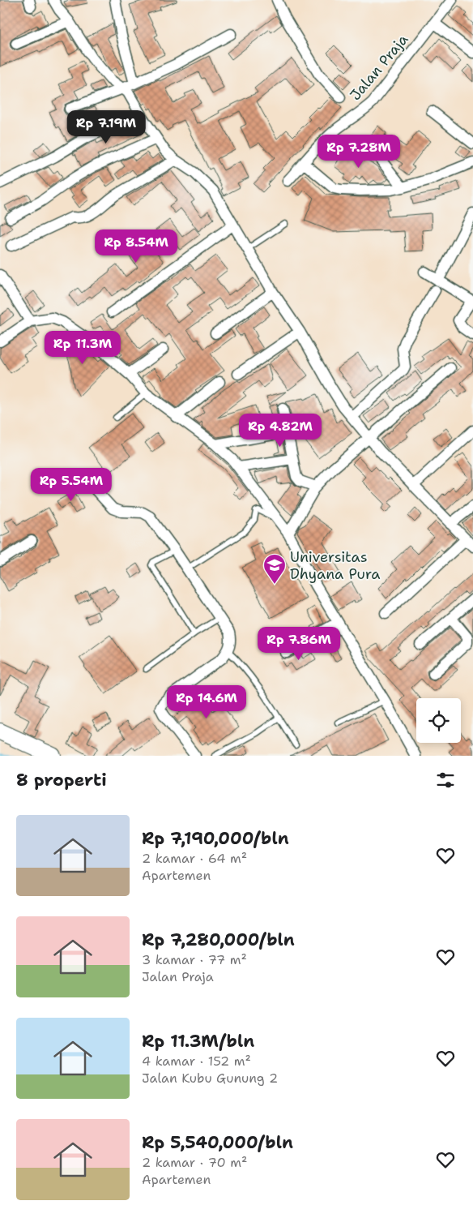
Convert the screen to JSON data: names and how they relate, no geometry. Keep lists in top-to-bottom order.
{
  "streets": {
    "street": ["Jalan Praja"]
  },
  "places": {
    "school or university": ["Universitas Dhyana Pura"]
  },
  "page": {
    "price": [
      "Rp 7.19M",
      "Rp 7.28M",
      "Rp 8.54M",
      "Rp 11.3M",
      "Rp 4.82M",
      "Rp 5.54M",
      "Rp 7.86M",
      "Rp 14.6M"
    ],
    "heading": "8 properti",
    "list": [
      {
        "name": "Rp 7,190,000/bln",
        "note": "2 kamar · 64 m² · Apartemen"
      },
      {
        "name": "Rp 7,280,000/bln",
        "note": "3 kamar · 77 m² · Jalan Praja"
      },
      {
        "name": "Rp 11.3M/bln",
        "note": "4 kamar · 152 m² · Jalan Kubu Gunung 2"
      },
      {
        "name": "Rp 5,540,000/bln",
        "note": "2 kamar · 70 m² · Apartemen"
      }
    ]
  }
}
